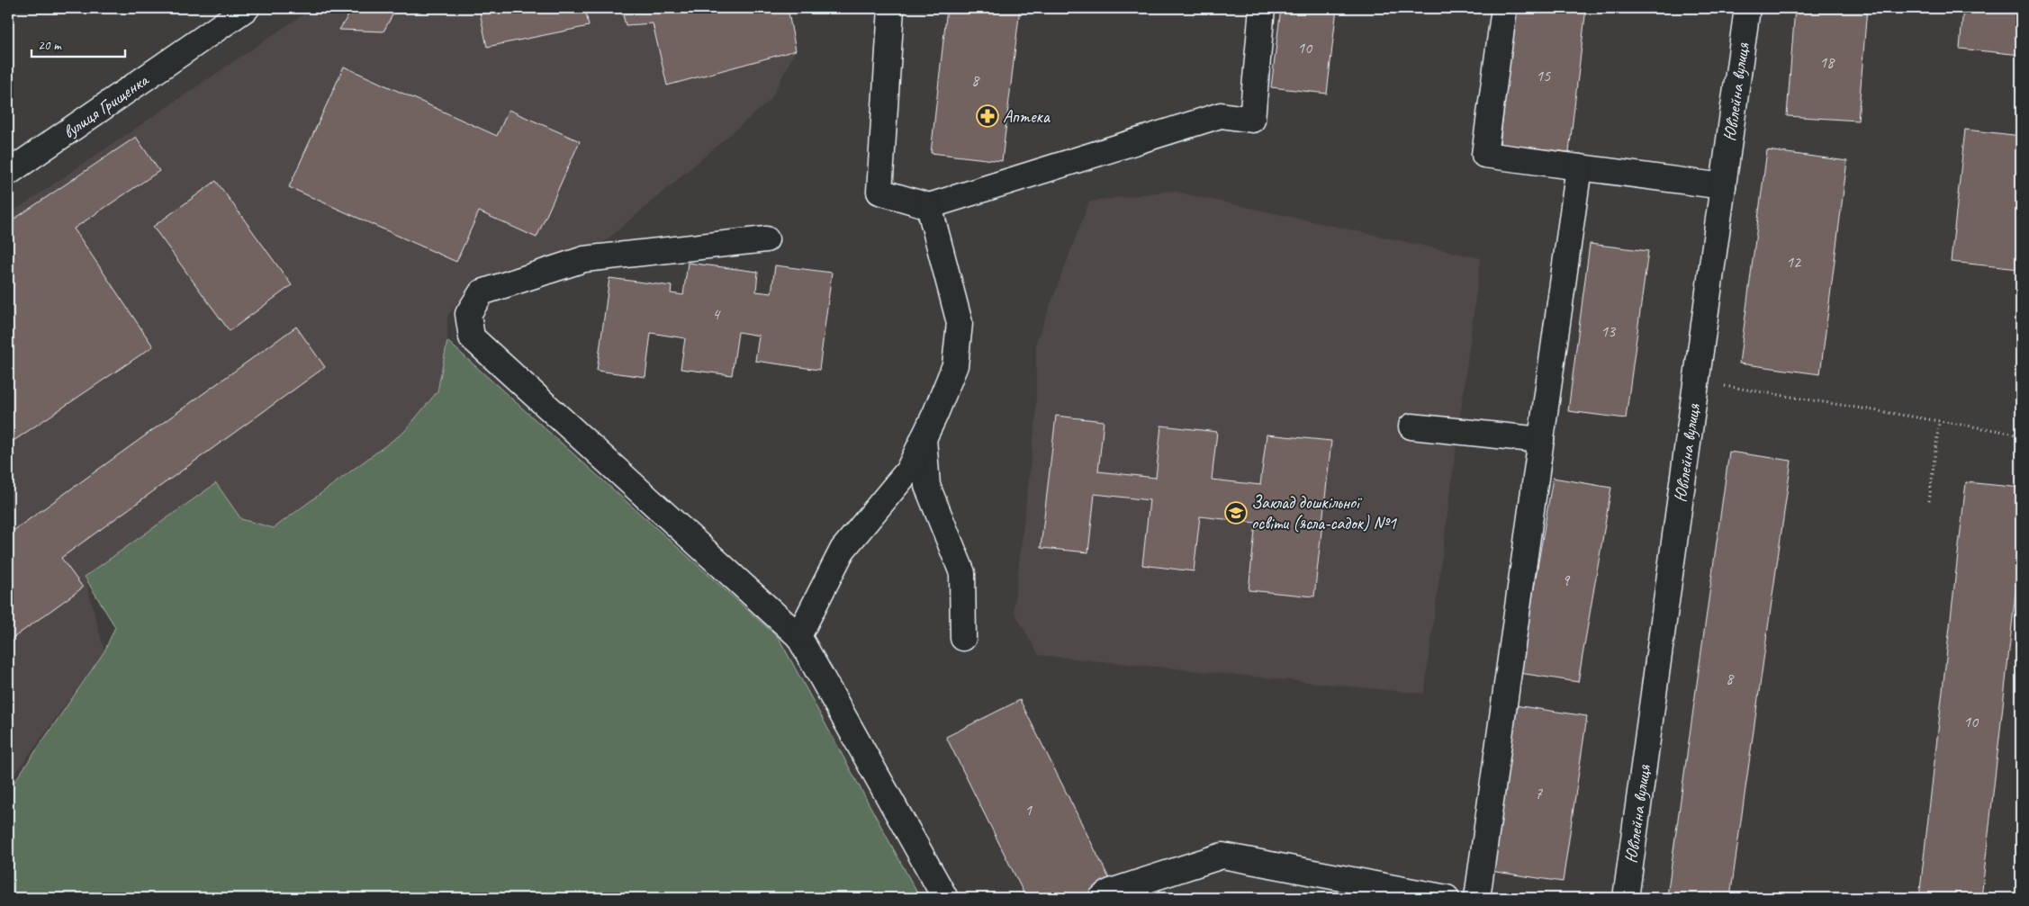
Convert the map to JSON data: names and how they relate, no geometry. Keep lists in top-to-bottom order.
{
  "streets": {
    "street": ["Ювілейна вулиця", "вулиця Грищенка"]
  },
  "places": {
    "pharmacy": ["Аптека"],
    "school or university": ["Заклад дошкільної освіти (ясла-садок) №1"]
  },
  "house_numbers": [
    "10",
    "18",
    "15",
    "8",
    "12",
    "4",
    "13",
    "9",
    "8",
    "10",
    "7",
    "1"
  ],
  "scale_bar": "20 m"
}
